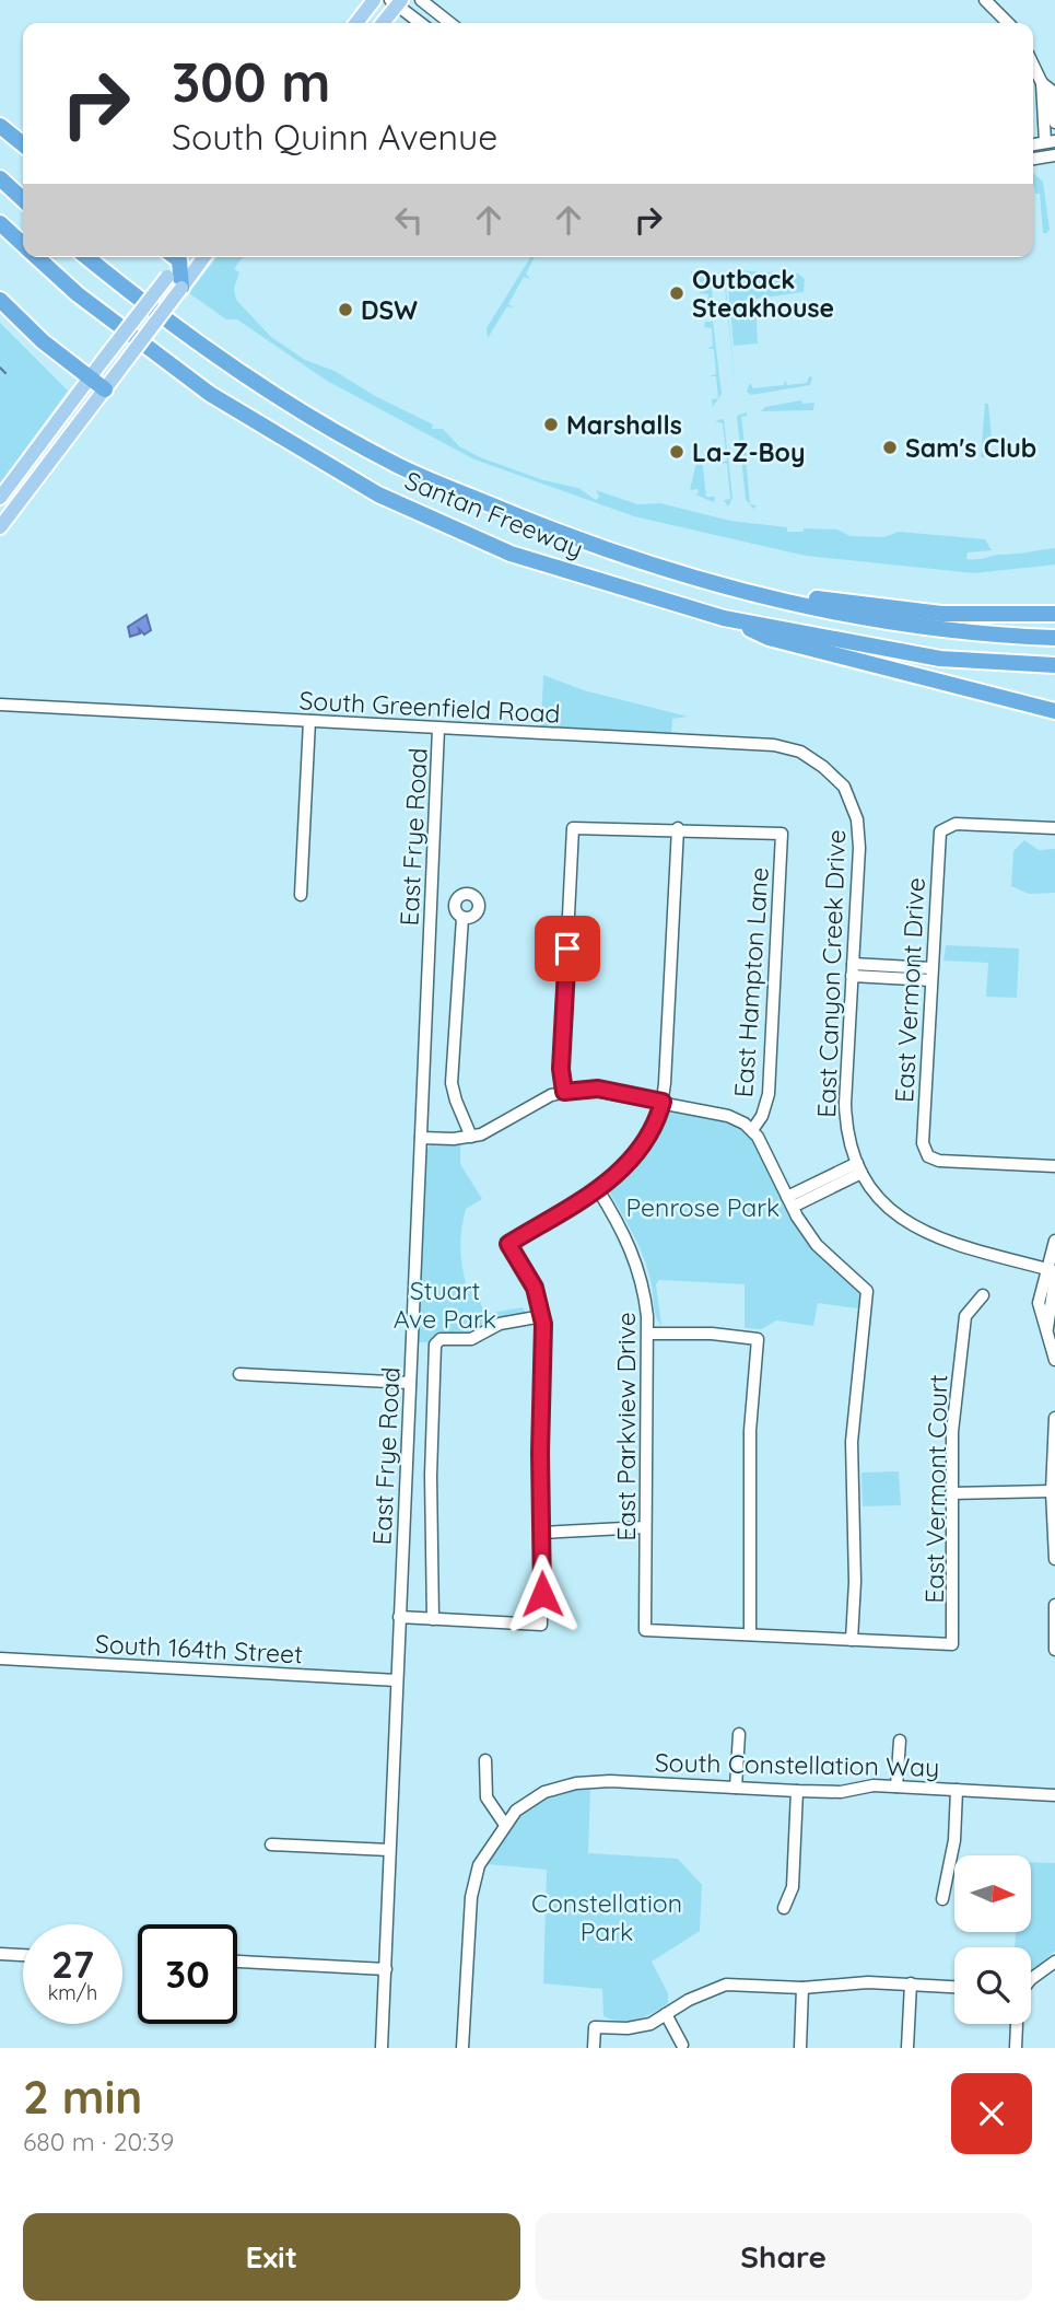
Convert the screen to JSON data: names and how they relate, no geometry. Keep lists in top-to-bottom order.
{
  "streets": {
    "highway": ["Santan Freeway"],
    "street": [
      "South Greenfield Road",
      "East Frye Road",
      "East Canyon Creek Drive",
      "East Hampton Lane",
      "East Vermont Drive",
      "East Parkview Drive",
      "East Vermont Court",
      "South 164th Street",
      "South Constellation Way"
    ]
  },
  "crossings": [
    ["South Greenfield Road", "East Frye Road"],
    ["South Greenfield Road", "East Canyon Creek Drive"],
    ["East Frye Road", "South 164th Street"]
  ],
  "parks": ["Penrose Park", "Stuart Ave Park", "Constellation Park"],
  "places": [
    "Outback Steakhouse",
    "DSW",
    "Marshalls",
    "Sam's Club",
    "La-Z-Boy"
  ],
  "north": "right",
  "page": {
    "turn": ["300 m", "South Quinn Avenue"],
    "speed": "27 km/h",
    "limit": "30",
    "heading": ["2 min", "680 m · 20:39"],
    "buttons": ["Exit", "Share"]
  }
}
